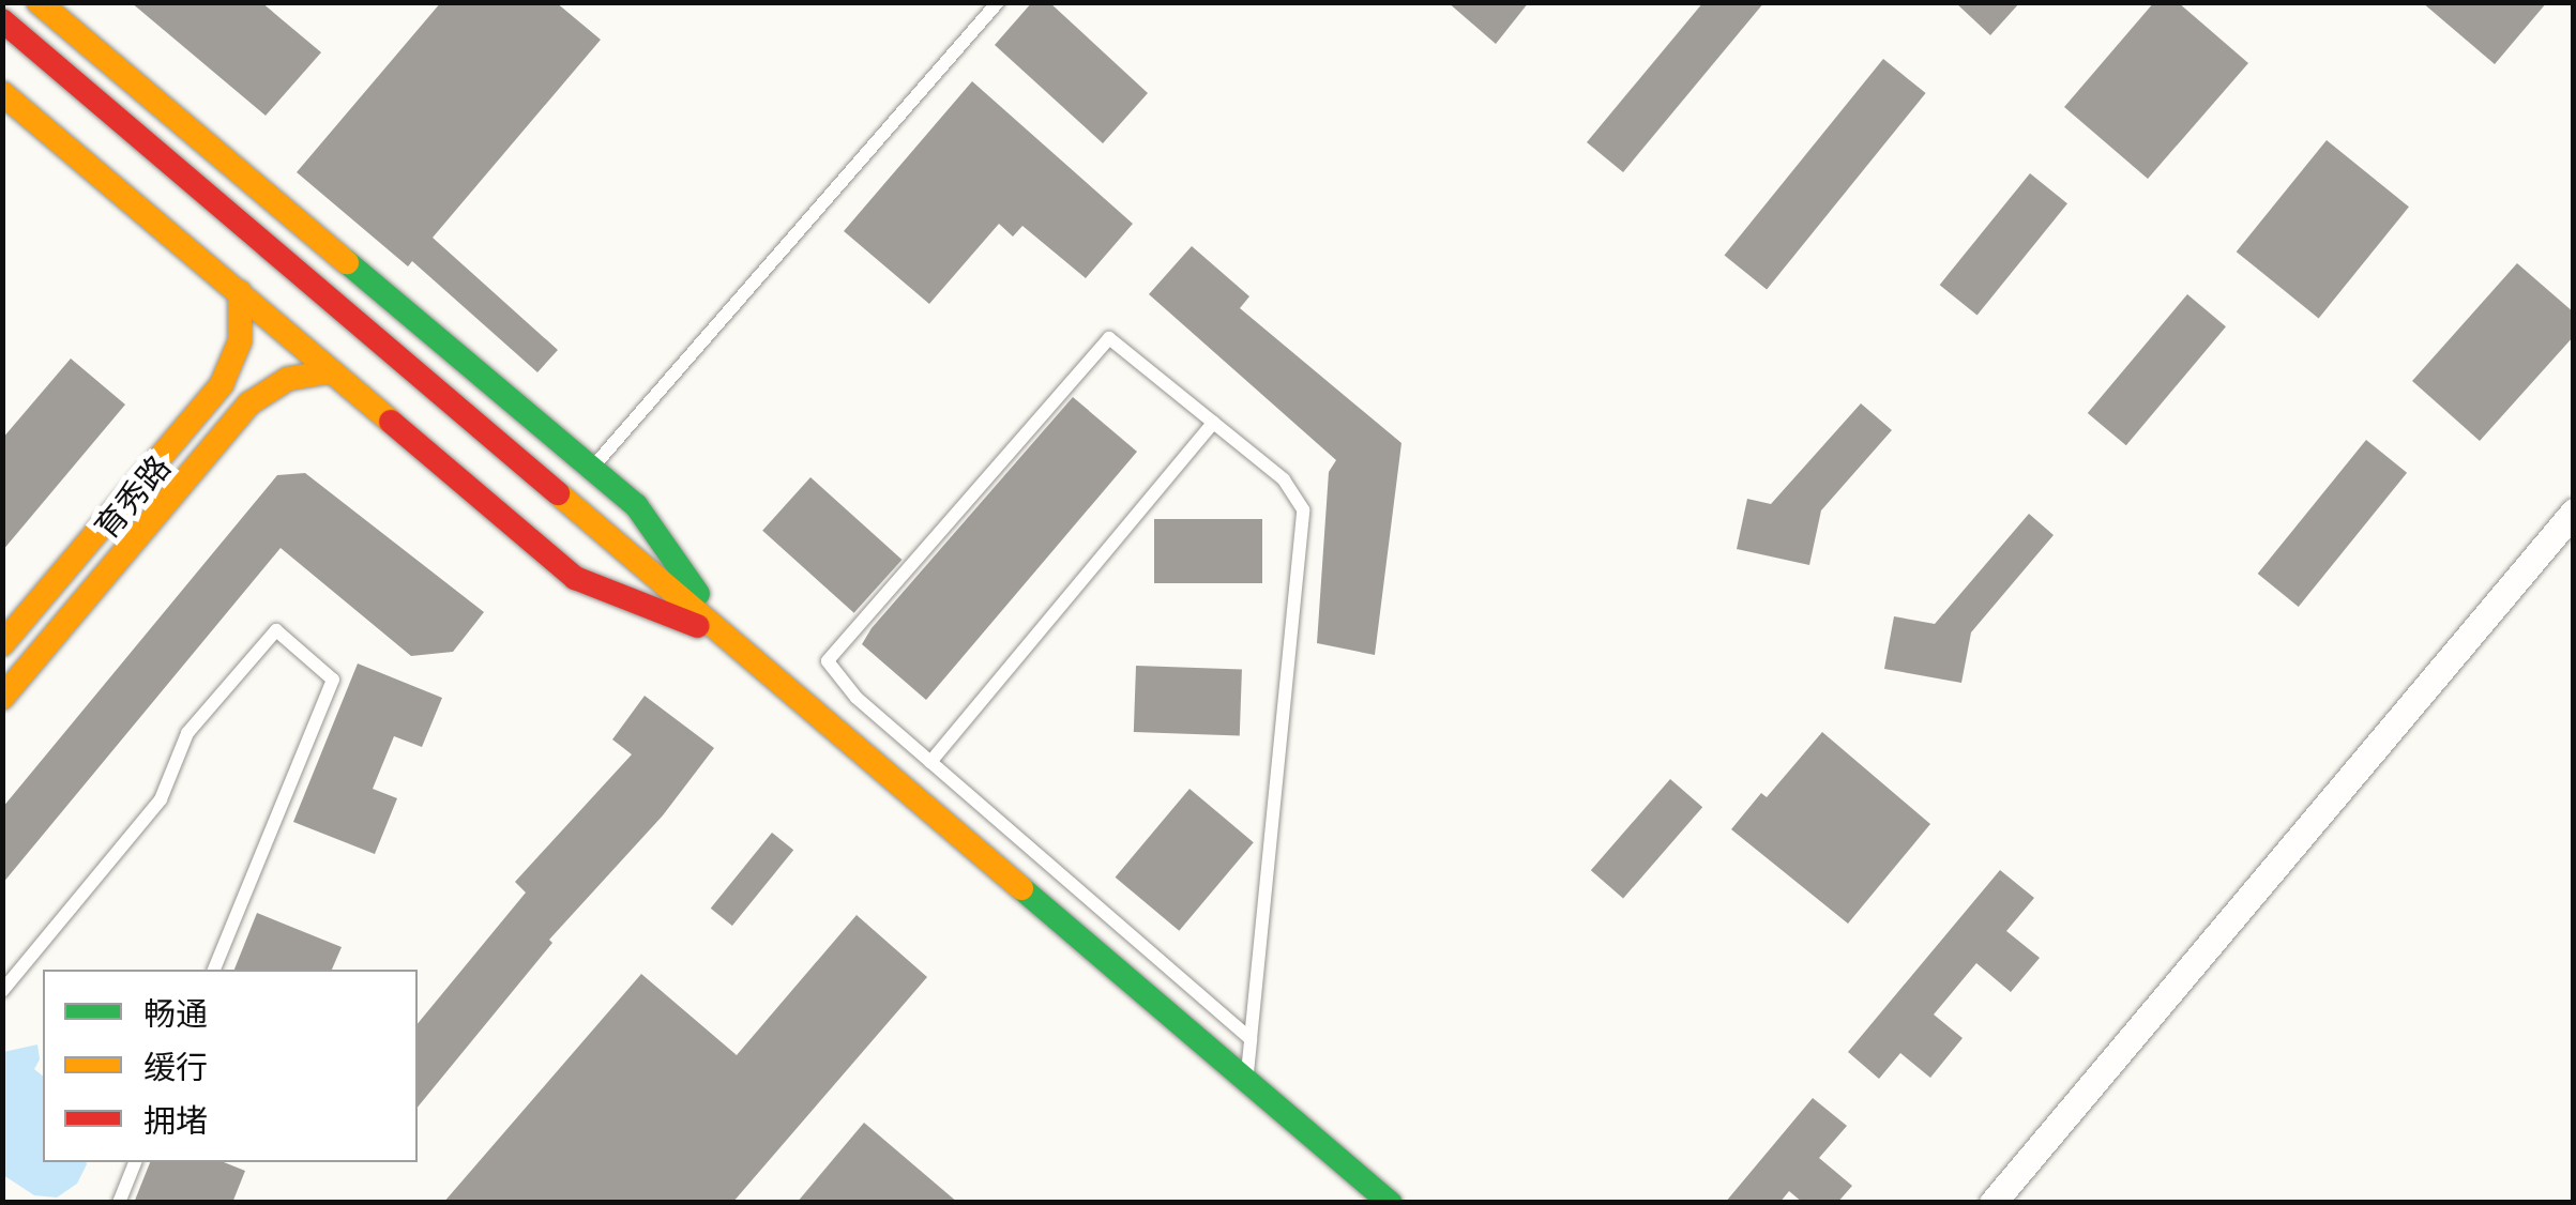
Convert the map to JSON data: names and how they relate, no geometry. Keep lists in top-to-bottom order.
{
  "streets": {
    "street": ["育秀路"]
  },
  "legend": ["畅通", "缓行", "拥堵"]
}
